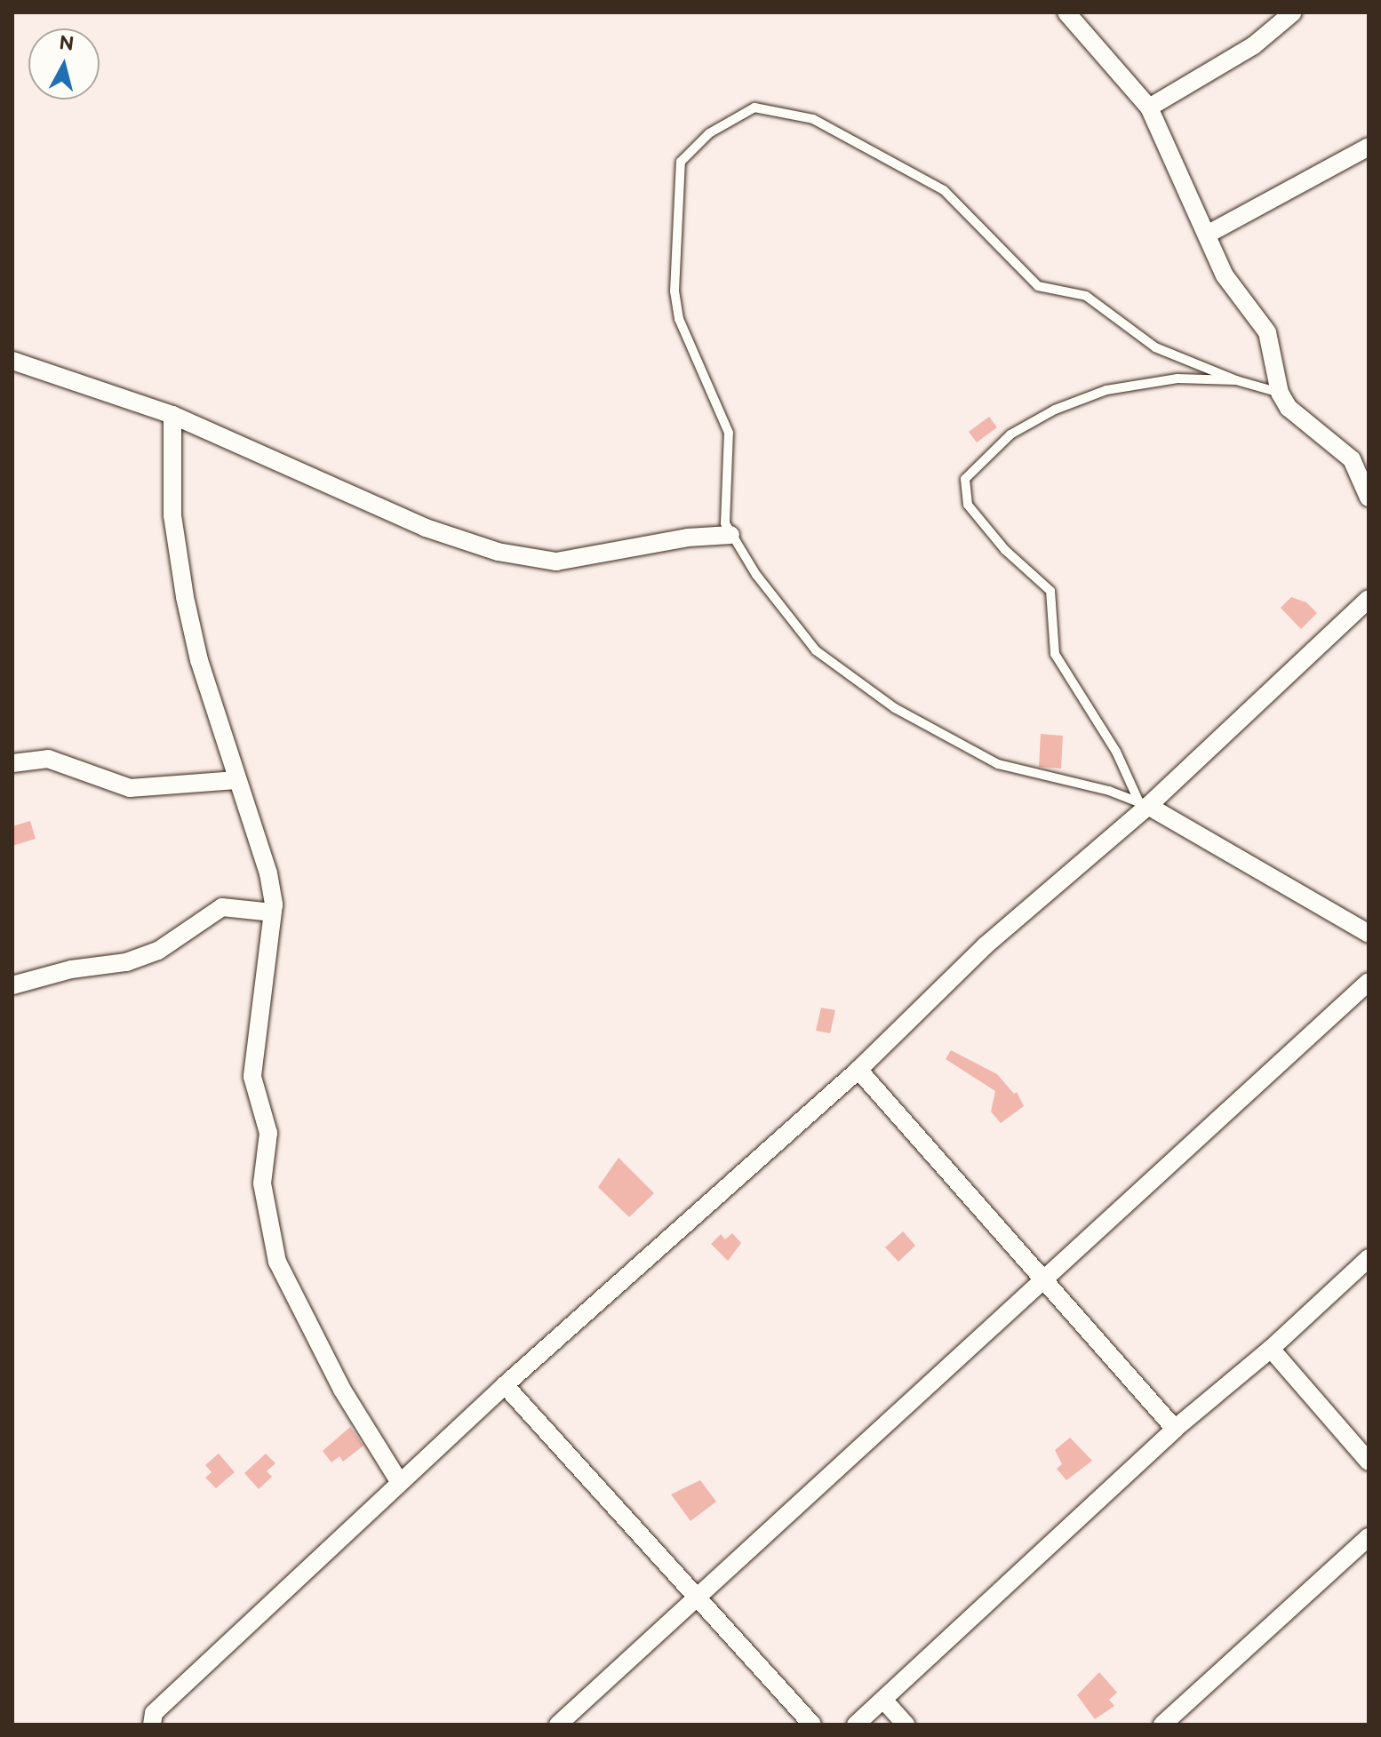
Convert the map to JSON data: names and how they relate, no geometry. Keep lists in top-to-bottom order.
{
  "north": "top"
}
